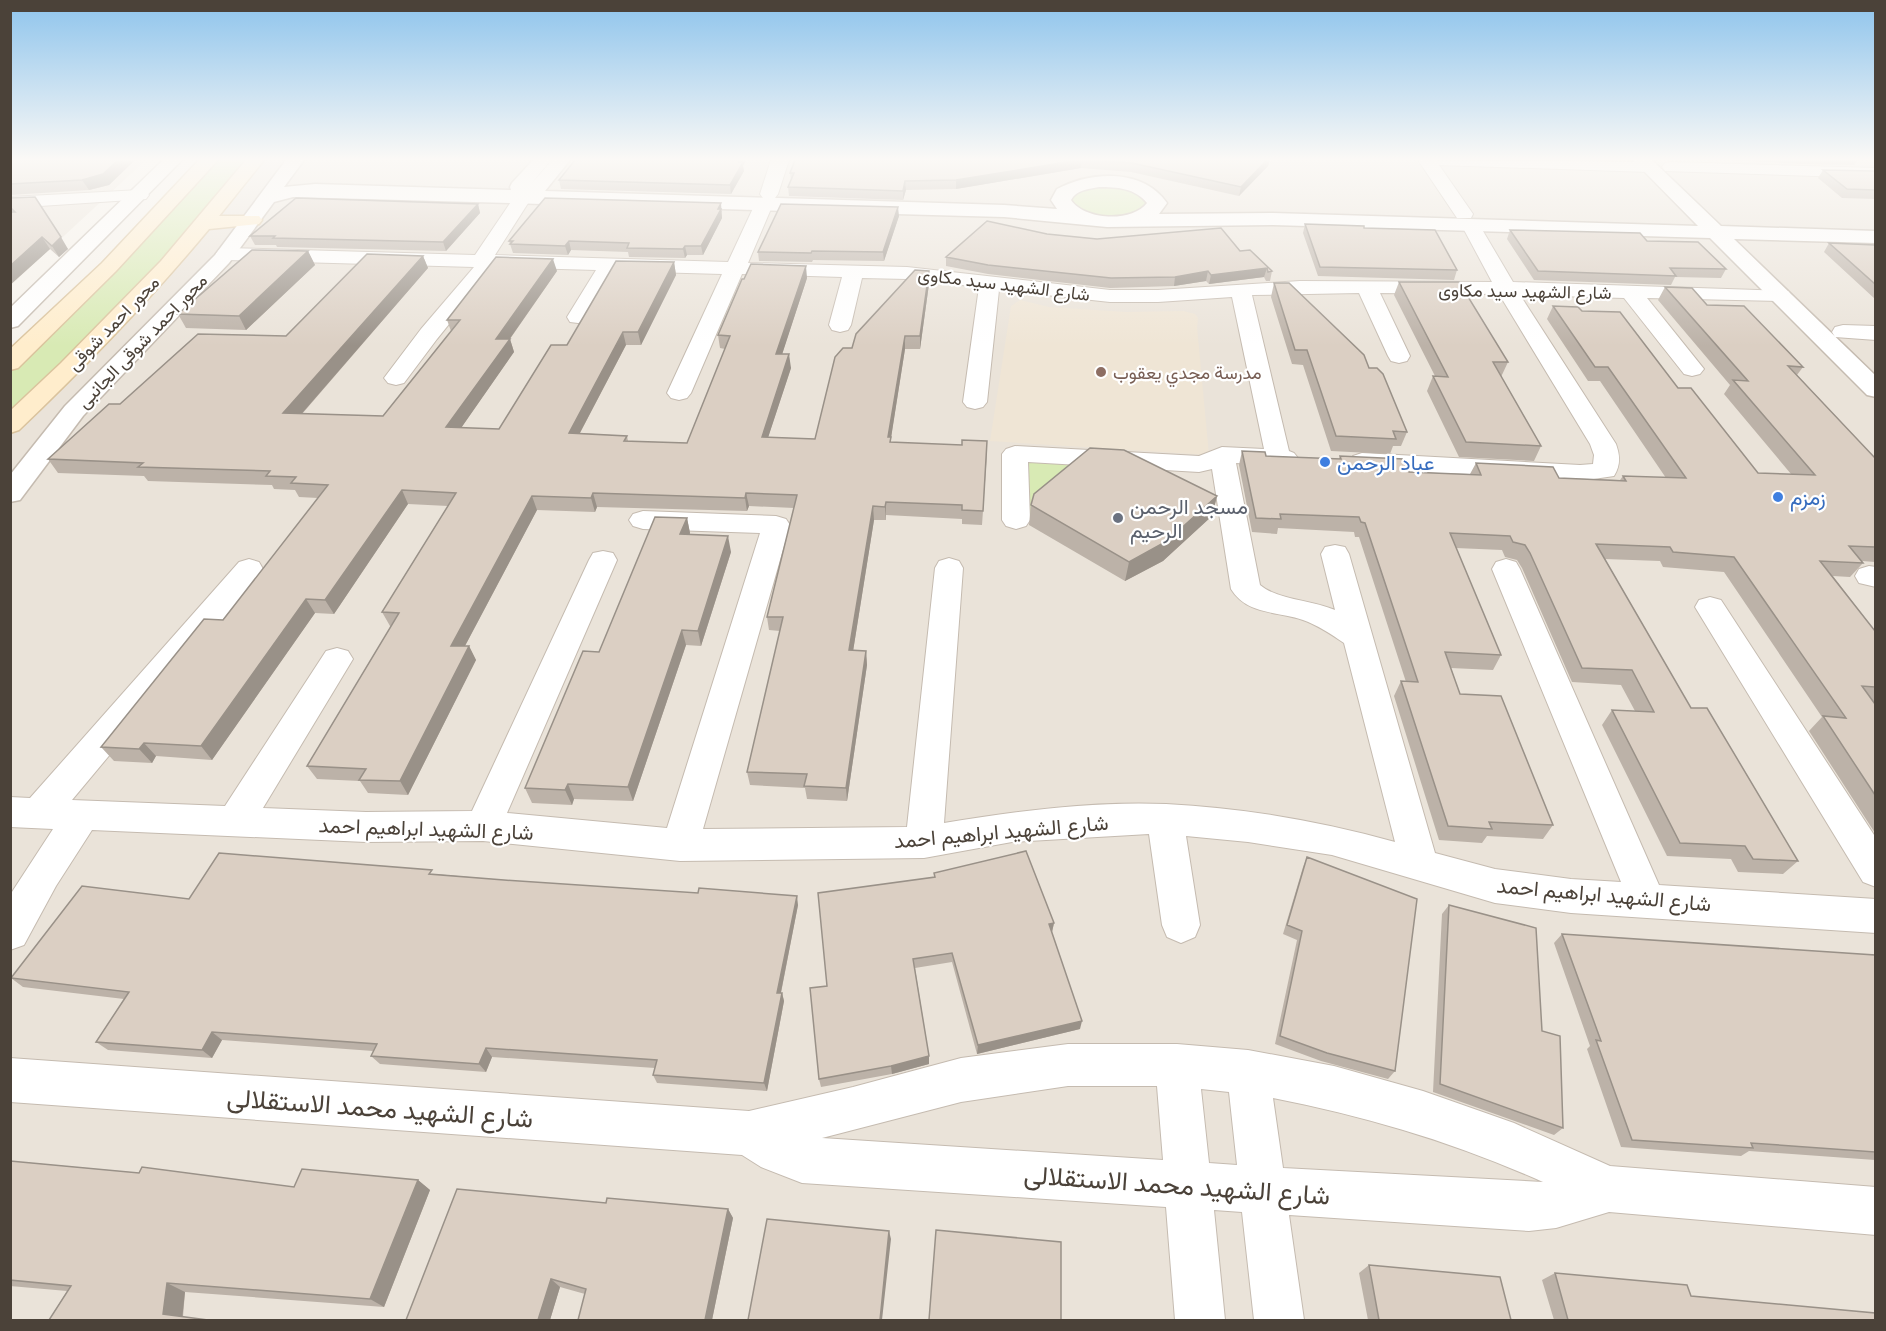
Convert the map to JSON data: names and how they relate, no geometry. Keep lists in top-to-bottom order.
{
  "streets": {
    "main road": ["محور احمد شوقى"],
    "street": [
      "شارع الشهيد سيد مكاوى",
      "محور احمد شوقى الجانبى",
      "شارع الشهيد ابراهيم احمد",
      "شارع الشهيد محمد الاستقلالى"
    ]
  },
  "crossings": [
    ["شارع الشهيد سيد مكاوى", "محور احمد شوقى الجانبى"]
  ],
  "places": [
    "مدرسة مجدي يعقوب",
    "عباد الرحمن",
    "زمزم",
    "مسجد الرحمن الرحيم"
  ]
}
